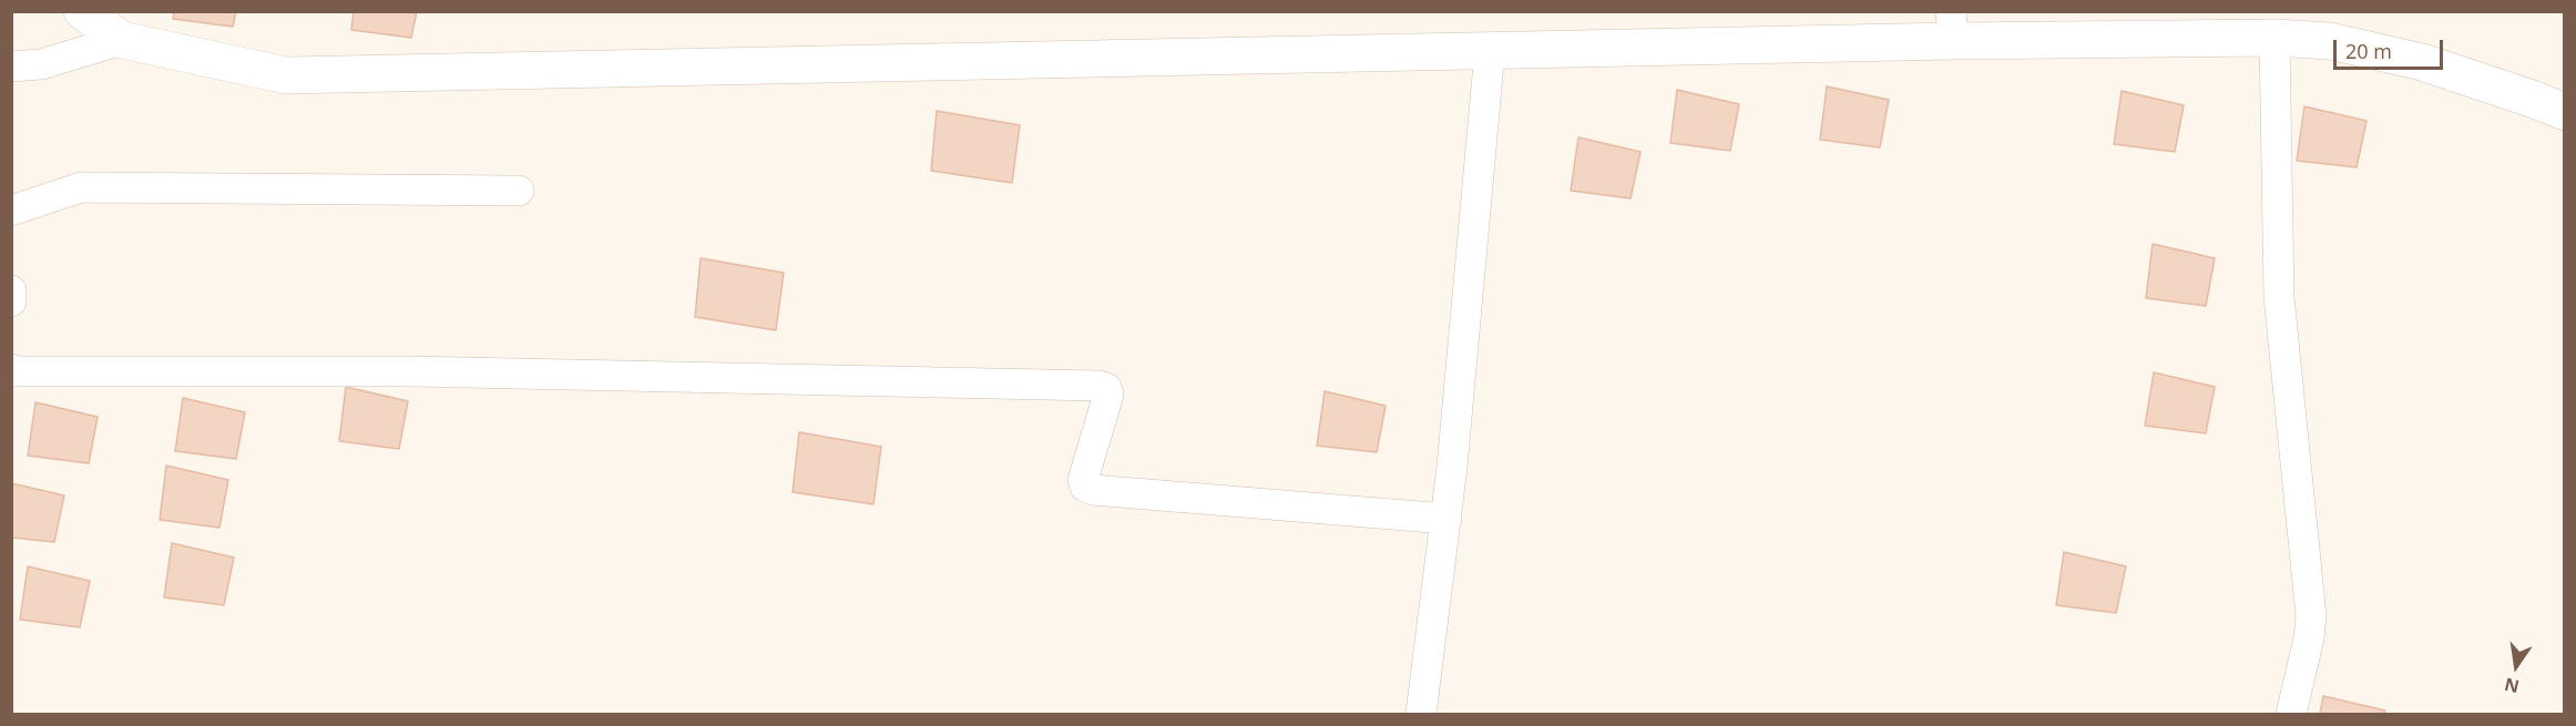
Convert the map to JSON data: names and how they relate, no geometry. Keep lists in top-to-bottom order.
{
  "scale_bar": "20 m",
  "north": "bottom"
}
